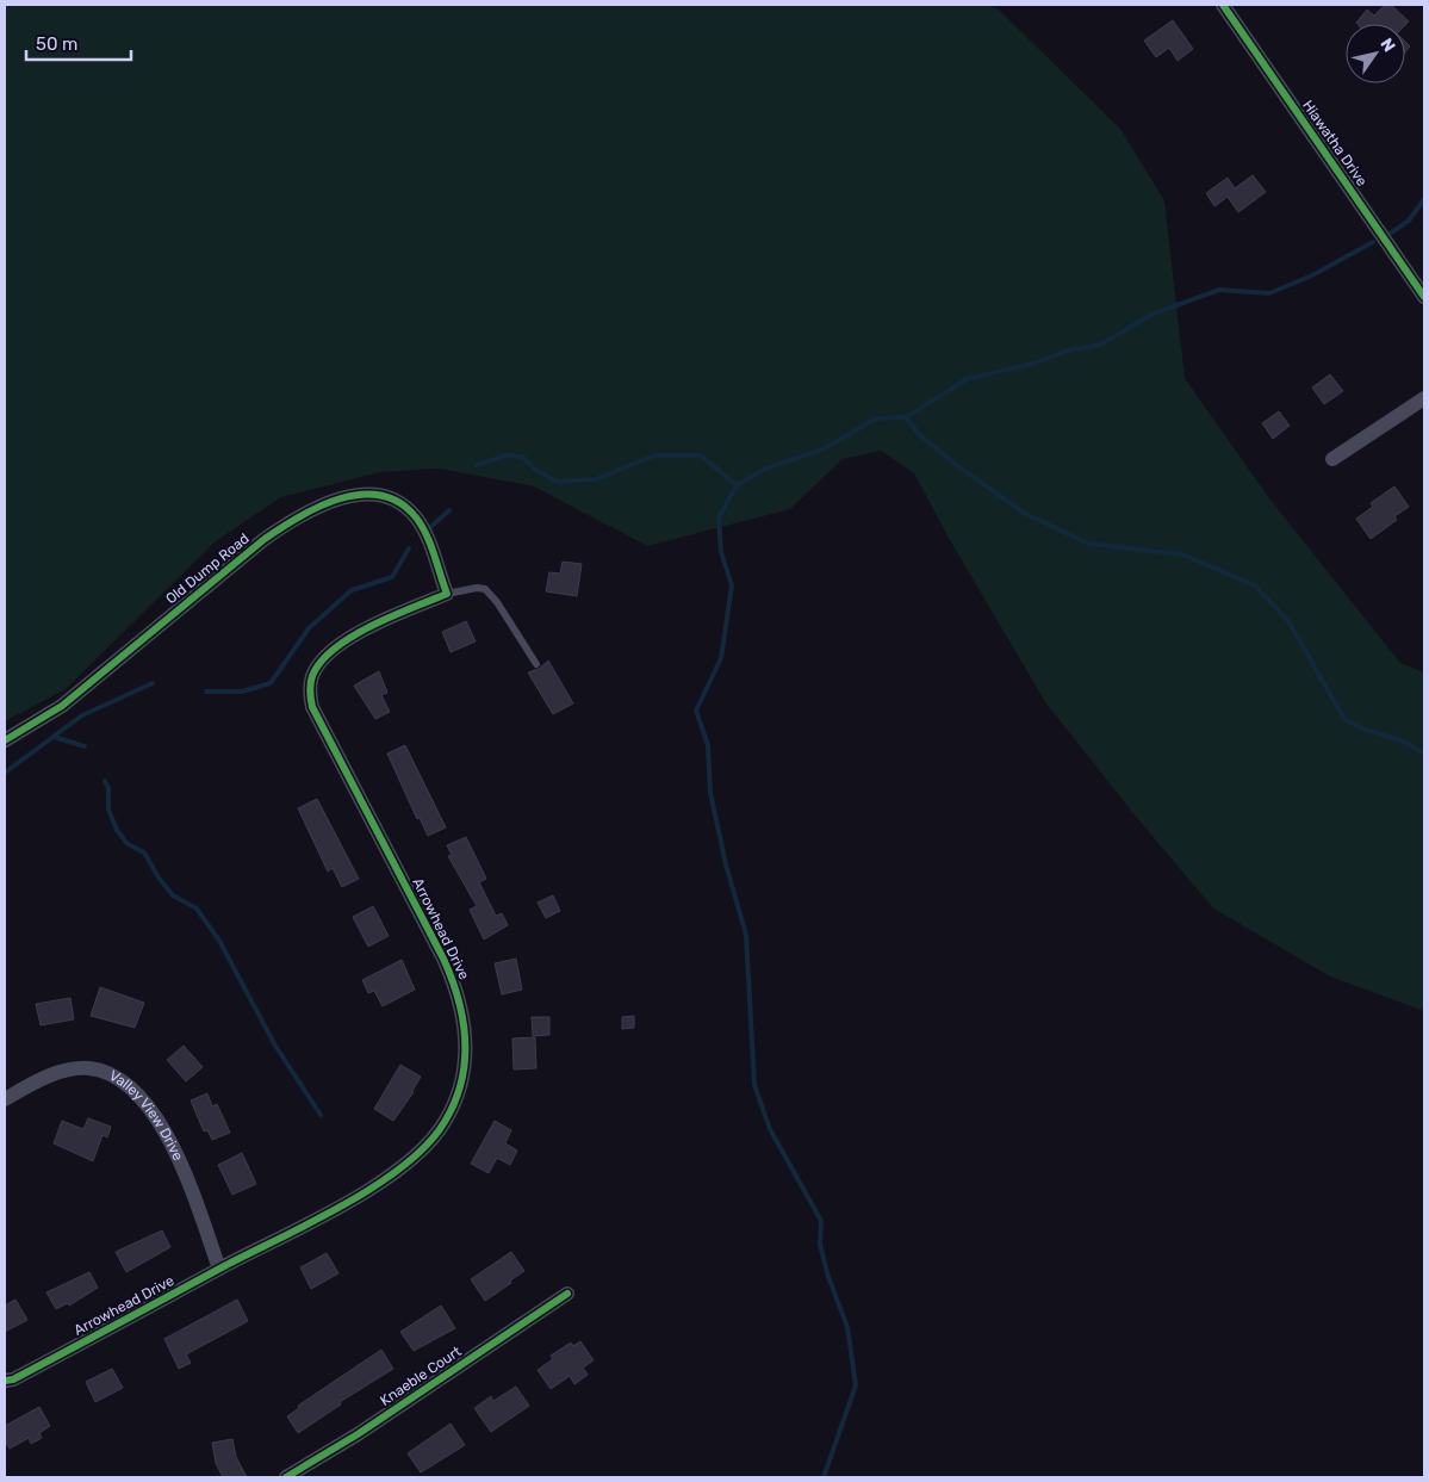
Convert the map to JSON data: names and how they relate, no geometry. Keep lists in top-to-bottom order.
{
  "streets": {
    "street": [
      "Hiawatha Drive",
      "Old Dump Road",
      "Arrowhead Drive",
      "Valley View Drive",
      "Knaeble Court"
    ]
  },
  "crossings": [
    ["Old Dump Road", "Arrowhead Drive"],
    ["Arrowhead Drive", "Valley View Drive"]
  ],
  "scale_bar": "50 m",
  "north": "top right"
}
